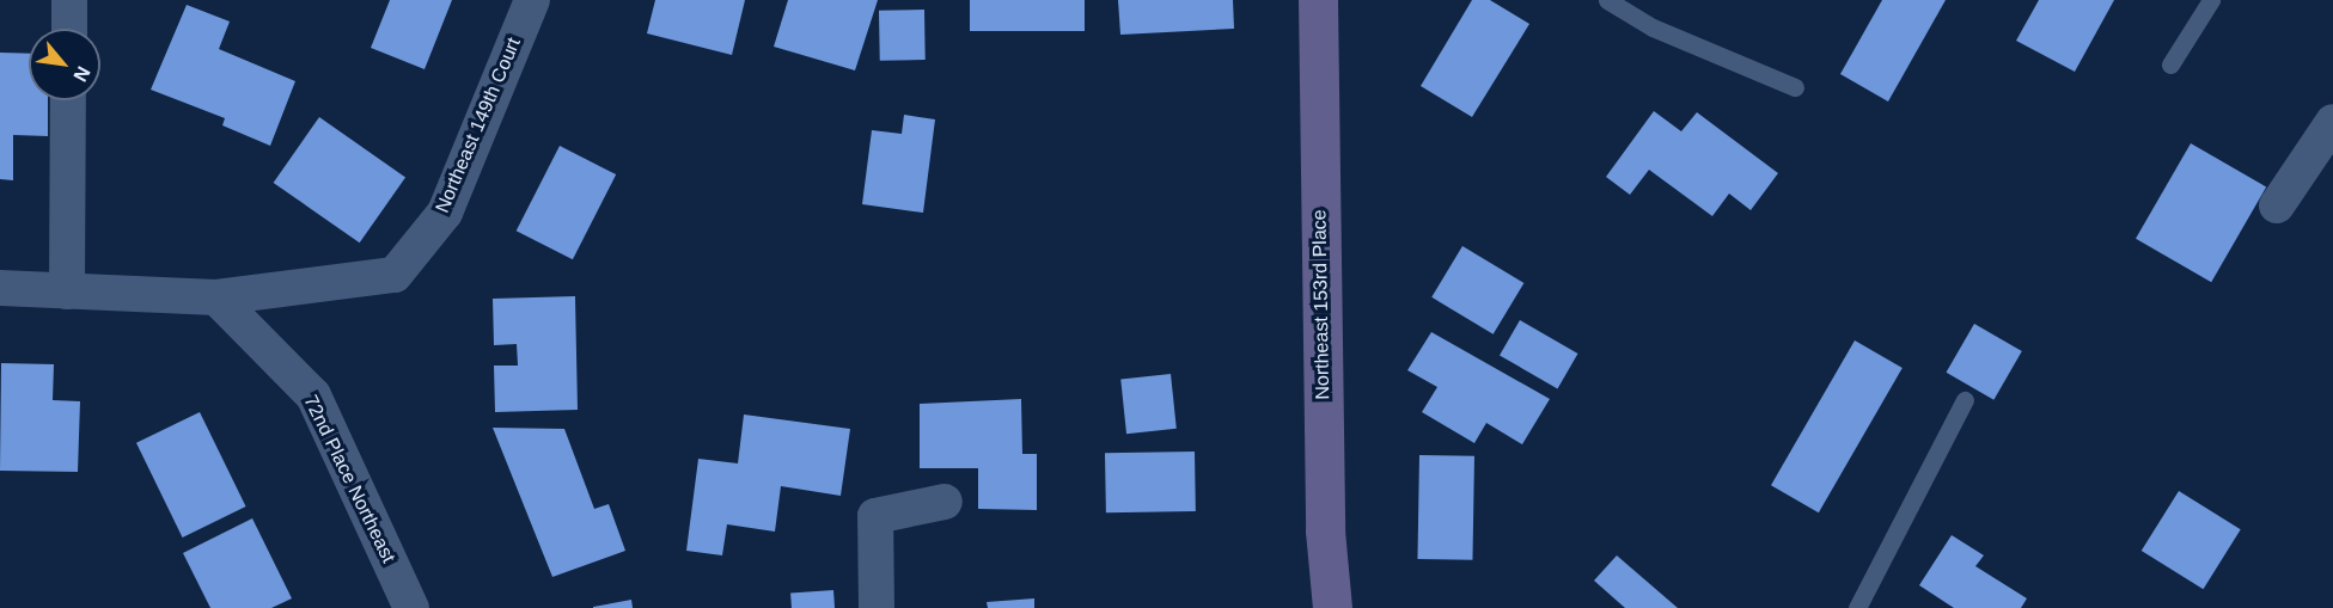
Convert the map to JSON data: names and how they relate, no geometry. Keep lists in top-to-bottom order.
{
  "streets": {
    "street": ["Northeast 149th Court", "Northeast 153rd Place", "72nd Place Northeast"]
  },
  "crossings": [
    ["Northeast 149th Court", "72nd Place Northeast"]
  ],
  "north": "bottom right"
}
